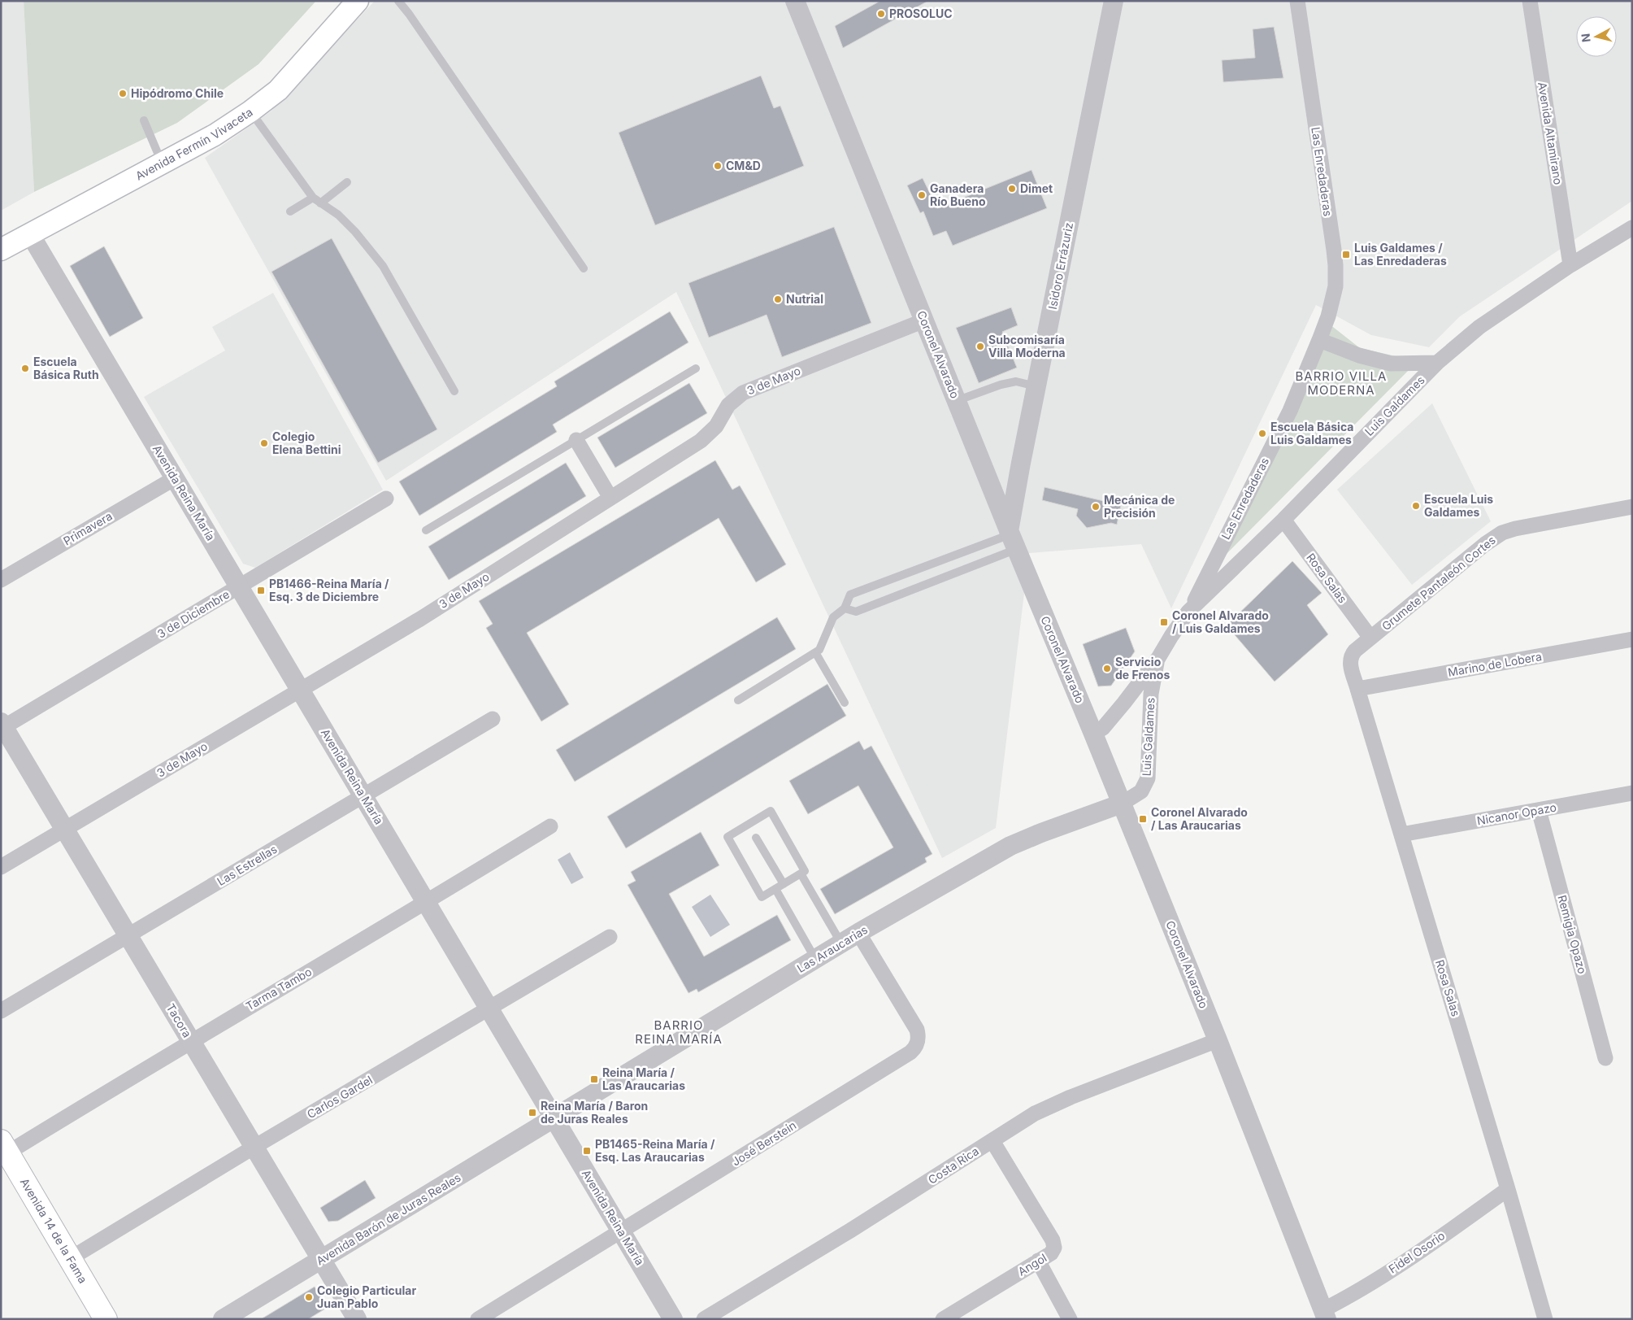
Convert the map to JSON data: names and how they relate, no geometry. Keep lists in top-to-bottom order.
{
  "streets": {
    "main road": ["Avenida Fermín Vivaceta", "Avenida 14 de la Fama"],
    "street": [
      "Avenida Altamirano",
      "Las Enredaderas",
      "Isidoro Errázuriz",
      "Coronel Alvarado",
      "3 de Mayo",
      "Luis Galdames",
      "Avenida Reina María",
      "Primavera",
      "Rosa Salas",
      "Grumete Pantaleón Cortes",
      "3 de Diciembre",
      "Marino de Lobera",
      "Nicanor Opazo",
      "Las Estrellas",
      "Remigia Opazo",
      "Las Araucarias",
      "Tarma Tambo",
      "Tacora",
      "Carlos Gardel",
      "José Berstein",
      "Costa Rica",
      "Avenida Barón de Juras Reales",
      "Fidel Osorio",
      "Angol"
    ]
  },
  "crossings": [
    ["Avenida Altamirano", "Luis Galdames"],
    ["Avenida Fermín Vivaceta", "Avenida Reina María"],
    ["Las Enredaderas", "Luis Galdames"],
    ["Isidoro Errázuriz", "Coronel Alvarado"],
    ["Coronel Alvarado", "3 de Mayo"],
    ["Coronel Alvarado", "Luis Galdames"],
    ["Coronel Alvarado", "Las Araucarias"],
    ["Coronel Alvarado", "Costa Rica"],
    ["Coronel Alvarado", "Fidel Osorio"],
    ["3 de Mayo", "Avenida Reina María"],
    ["3 de Mayo", "Tacora"],
    ["Luis Galdames", "Rosa Salas"],
    ["Luis Galdames", "Las Araucarias"],
    ["Avenida Reina María", "Primavera"],
    ["Avenida Reina María", "3 de Diciembre"],
    ["Avenida Reina María", "Las Estrellas"],
    ["Avenida Reina María", "Las Araucarias"],
    ["Avenida Reina María", "Tarma Tambo"],
    ["Avenida Reina María", "Carlos Gardel"],
    ["Avenida Reina María", "José Berstein"],
    ["Avenida Reina María", "Avenida Barón de Juras Reales"],
    ["Rosa Salas", "Grumete Pantaleón Cortes"],
    ["Rosa Salas", "Marino de Lobera"],
    ["Rosa Salas", "Nicanor Opazo"],
    ["Rosa Salas", "Fidel Osorio"],
    ["3 de Diciembre", "Tacora"],
    ["Nicanor Opazo", "Remigia Opazo"],
    ["Las Estrellas", "Tacora"],
    ["Las Araucarias", "José Berstein"],
    ["Las Araucarias", "Avenida Barón de Juras Reales"],
    ["Tarma Tambo", "Tacora"],
    ["Tarma Tambo", "Avenida 14 de la Fama"],
    ["Tacora", "Carlos Gardel"],
    ["Tacora", "Avenida Barón de Juras Reales"],
    ["Carlos Gardel", "Avenida 14 de la Fama"],
    ["Costa Rica", "Angol"]
  ],
  "districts": ["BARRIO VILLA MODERNA", "BARRIO REINA MARÍA"],
  "places": {
    "other": [
      "PROSOLUC",
      "Hipódromo Chile",
      "CM&D",
      "Dimet",
      "Ganadera Río Bueno",
      "Nutrial",
      "Subcomisaría Villa Moderna",
      "Escuela Básica Ruth",
      "Escuela Básica Luis Galdames",
      "Colegio Elena Bettini",
      "Escuela Luis Galdames",
      "Mecánica de Precisión",
      "Servicio de Frenos",
      "Colegio Particular Juan Pablo"
    ],
    "transit": [
      "Luis Galdames / Las Enredaderas",
      "PB1466-Reina María / Esq. 3 de Diciembre",
      "Coronel Alvarado / Luis Galdames",
      "Coronel Alvarado / Las Araucarias",
      "Reina María / Las Araucarias",
      "Reina María / Baron de Juras Reales",
      "PB1465-Reina María / Esq. Las Araucarias"
    ]
  },
  "north": "left"
}
